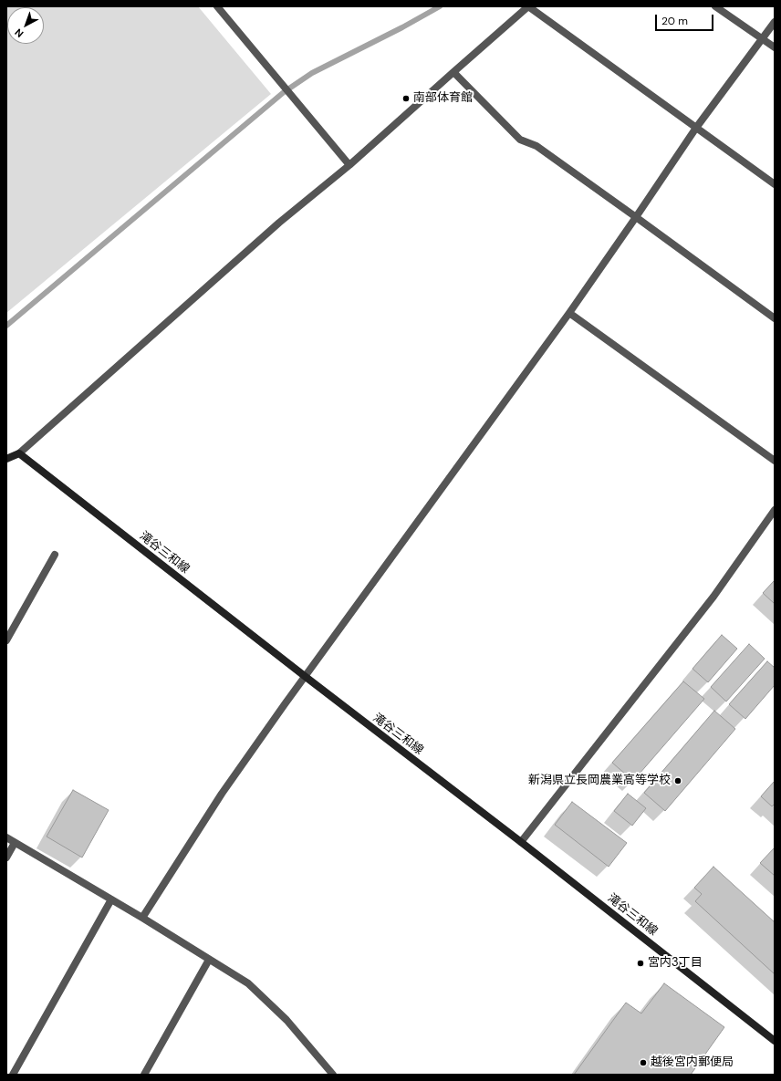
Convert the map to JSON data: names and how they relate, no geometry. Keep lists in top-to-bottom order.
{
  "streets": {
    "main road": ["滝谷三和線"]
  },
  "places": [
    "南部体育館",
    "新潟県立長岡農業高等学校",
    "宮内3丁目",
    "越後宮内郵便局"
  ],
  "scale_bar": "20 m",
  "north": "bottom left"
}
